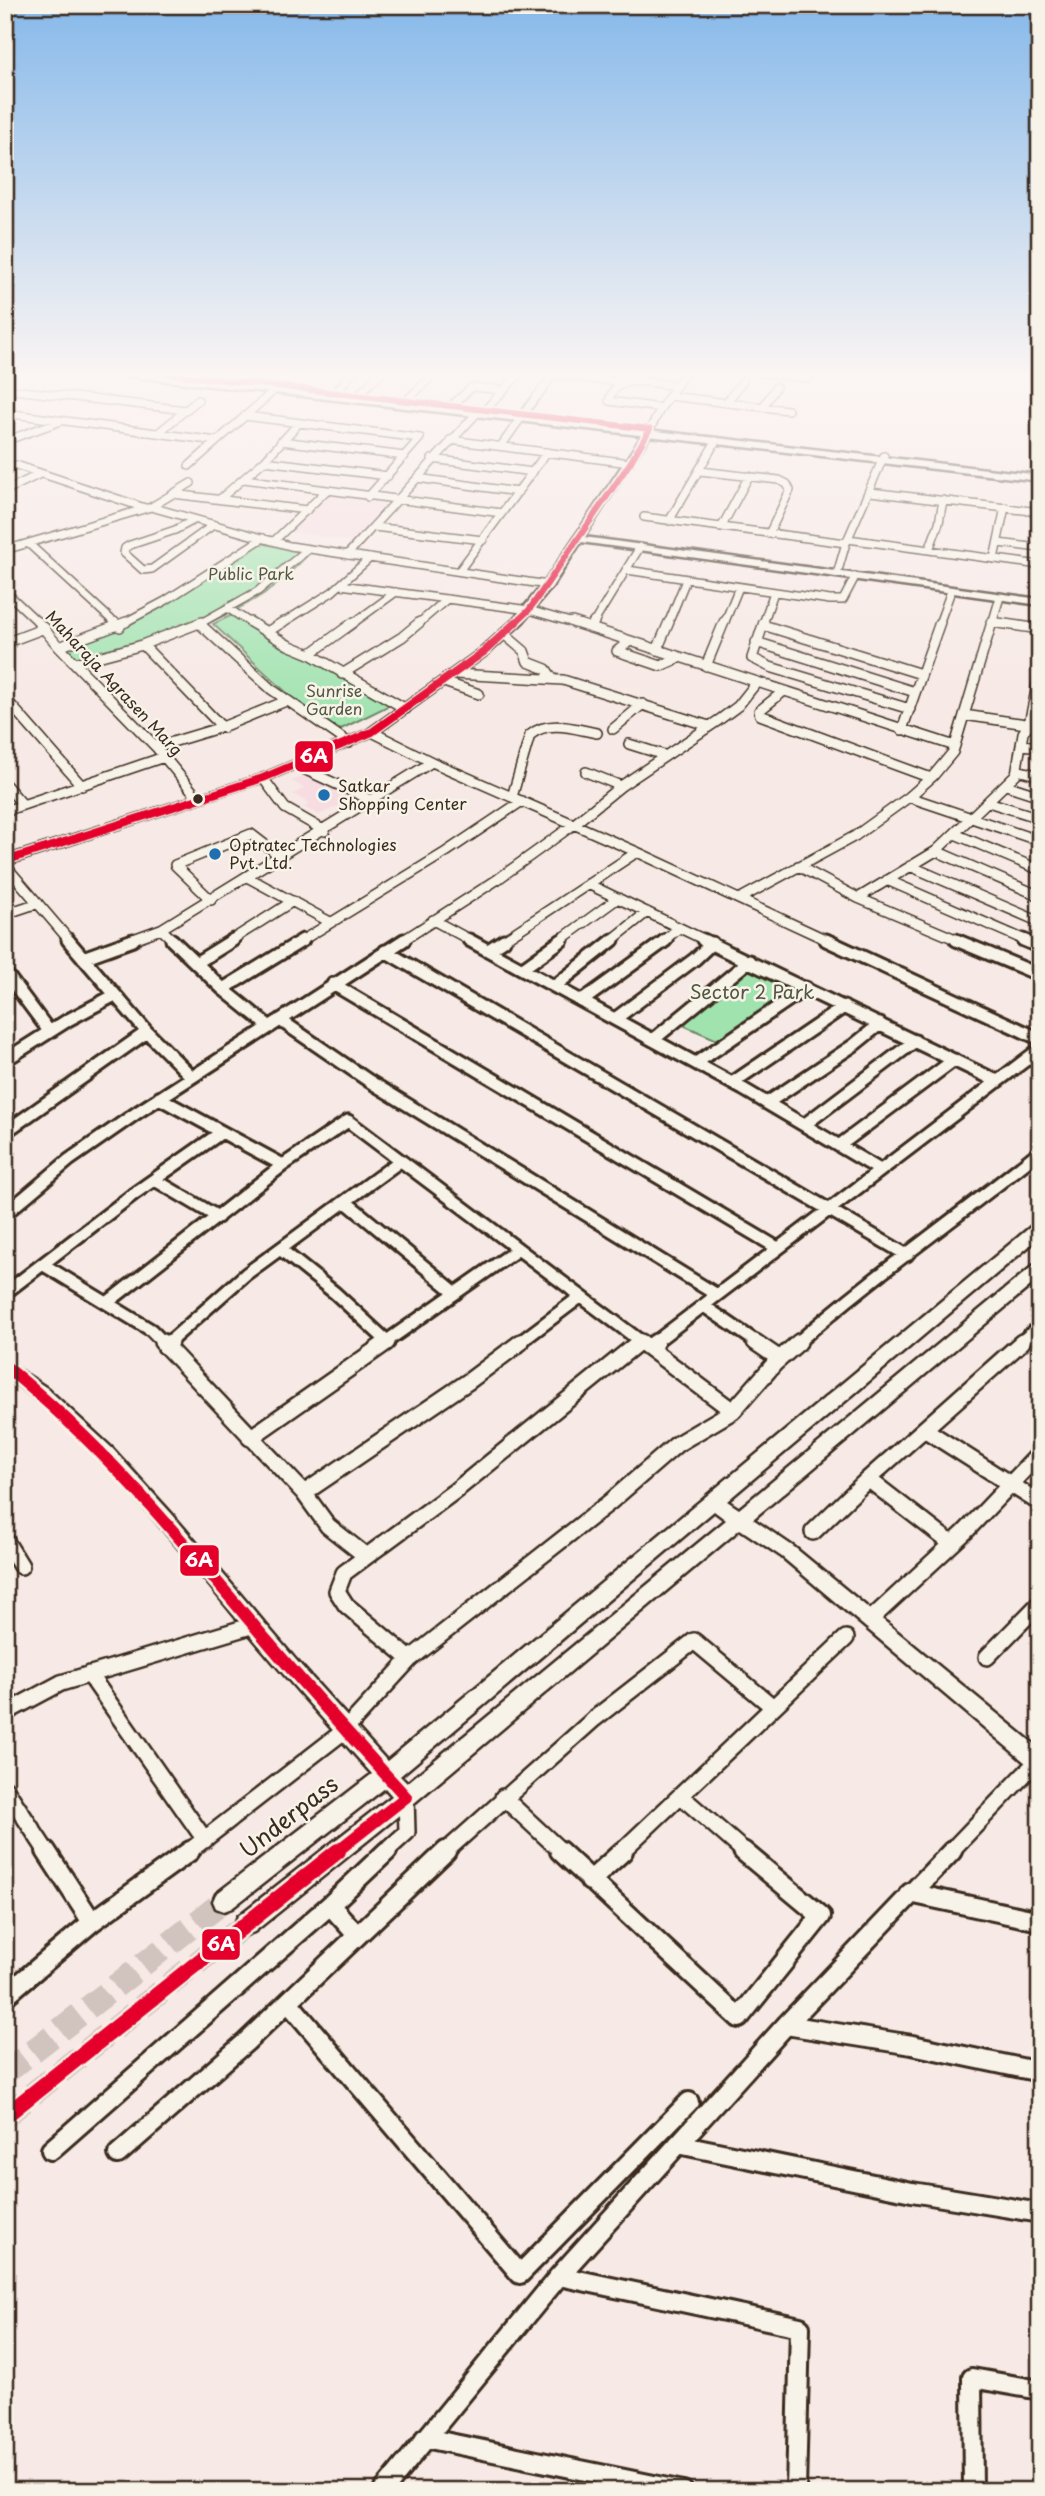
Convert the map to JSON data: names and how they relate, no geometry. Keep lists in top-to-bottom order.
{
  "streets": {
    "street": ["Maharaja Agrasen Marg", "Underpass"]
  },
  "parks": ["Public Park", "Sunrise Garden", "Sector 2 Park"],
  "places": ["Satkar Shopping Center", "Optratec Technologies Pvt. Ltd."],
  "lines": ["transit line 6A"]
}
